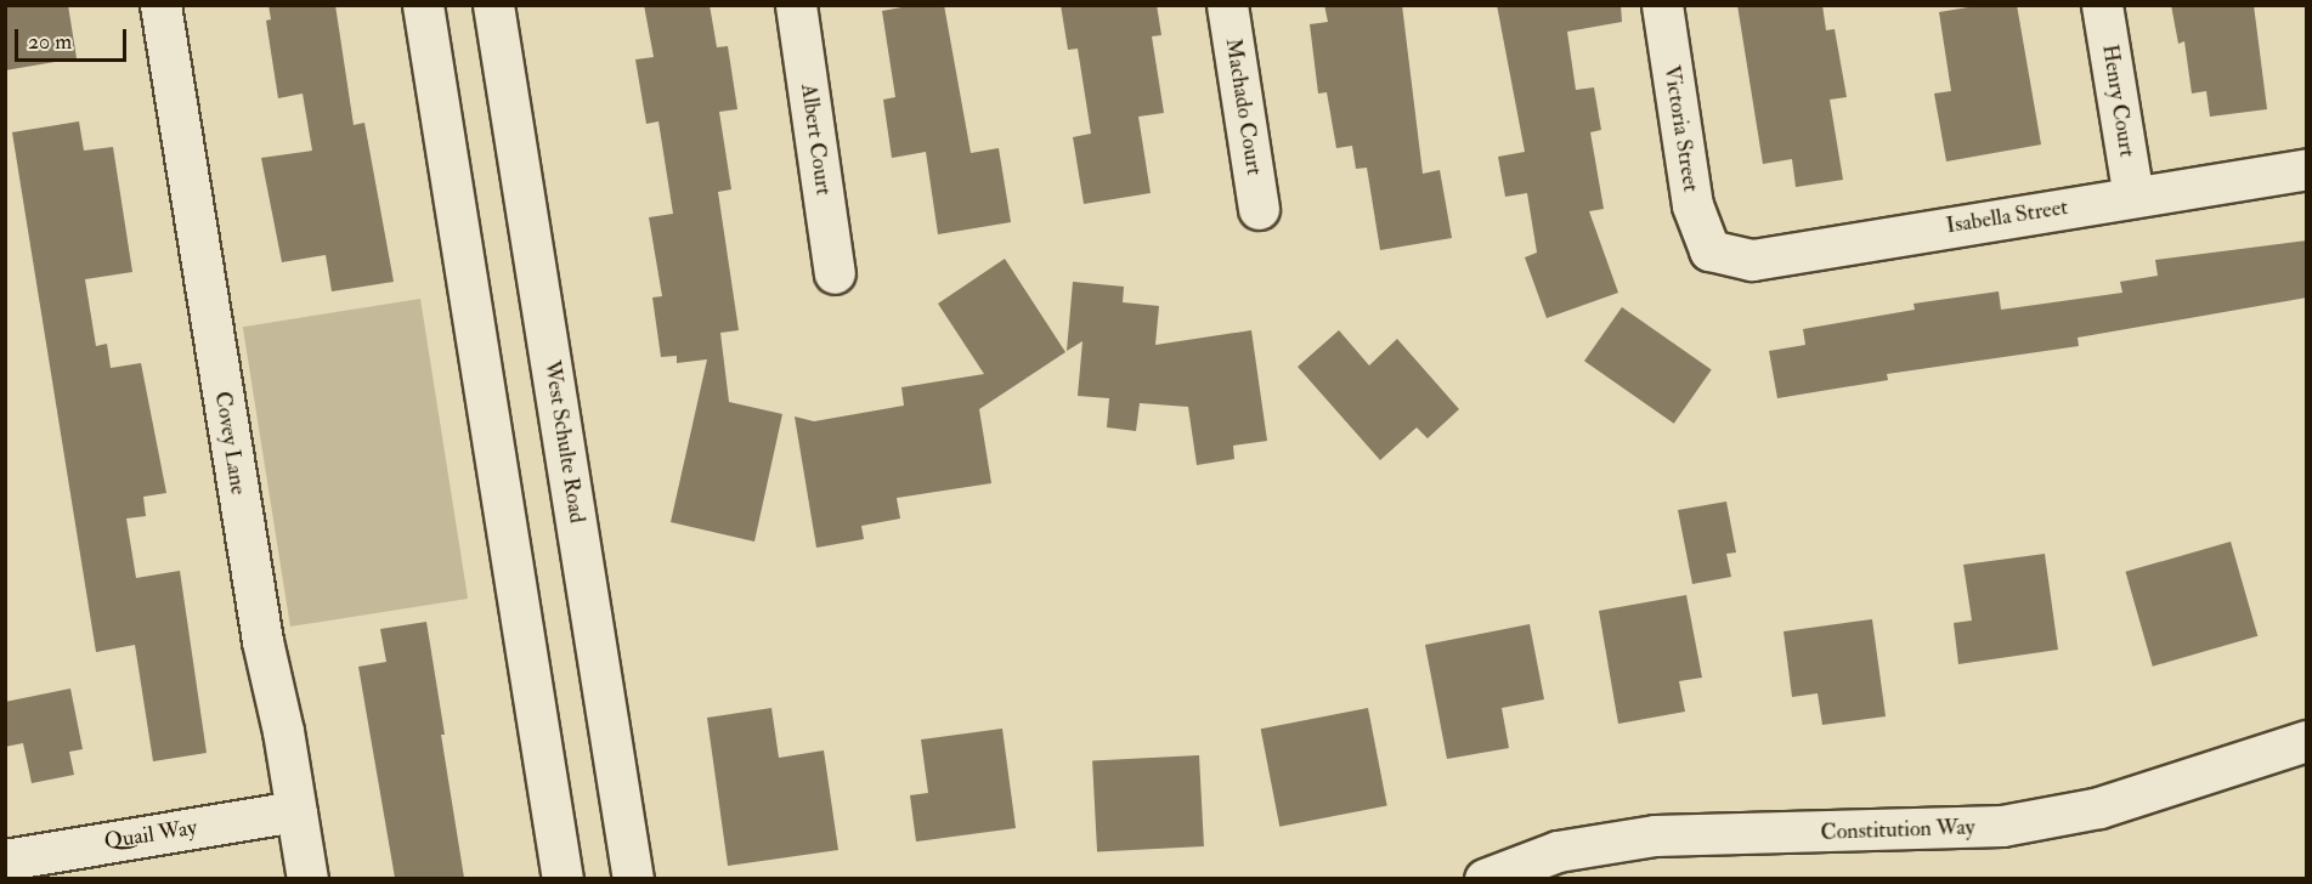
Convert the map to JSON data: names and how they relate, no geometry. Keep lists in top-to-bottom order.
{
  "streets": {
    "street": [
      "Henry Court",
      "Machado Court",
      "Victoria Street",
      "Albert Court",
      "Isabella Street",
      "West Schulte Road",
      "Covey Lane",
      "Constitution Way",
      "Quail Way"
    ]
  },
  "crossings": [
    ["Henry Court", "Isabella Street"],
    ["Victoria Street", "Isabella Street"],
    ["Covey Lane", "Quail Way"]
  ],
  "scale_bar": "20 m"
}
